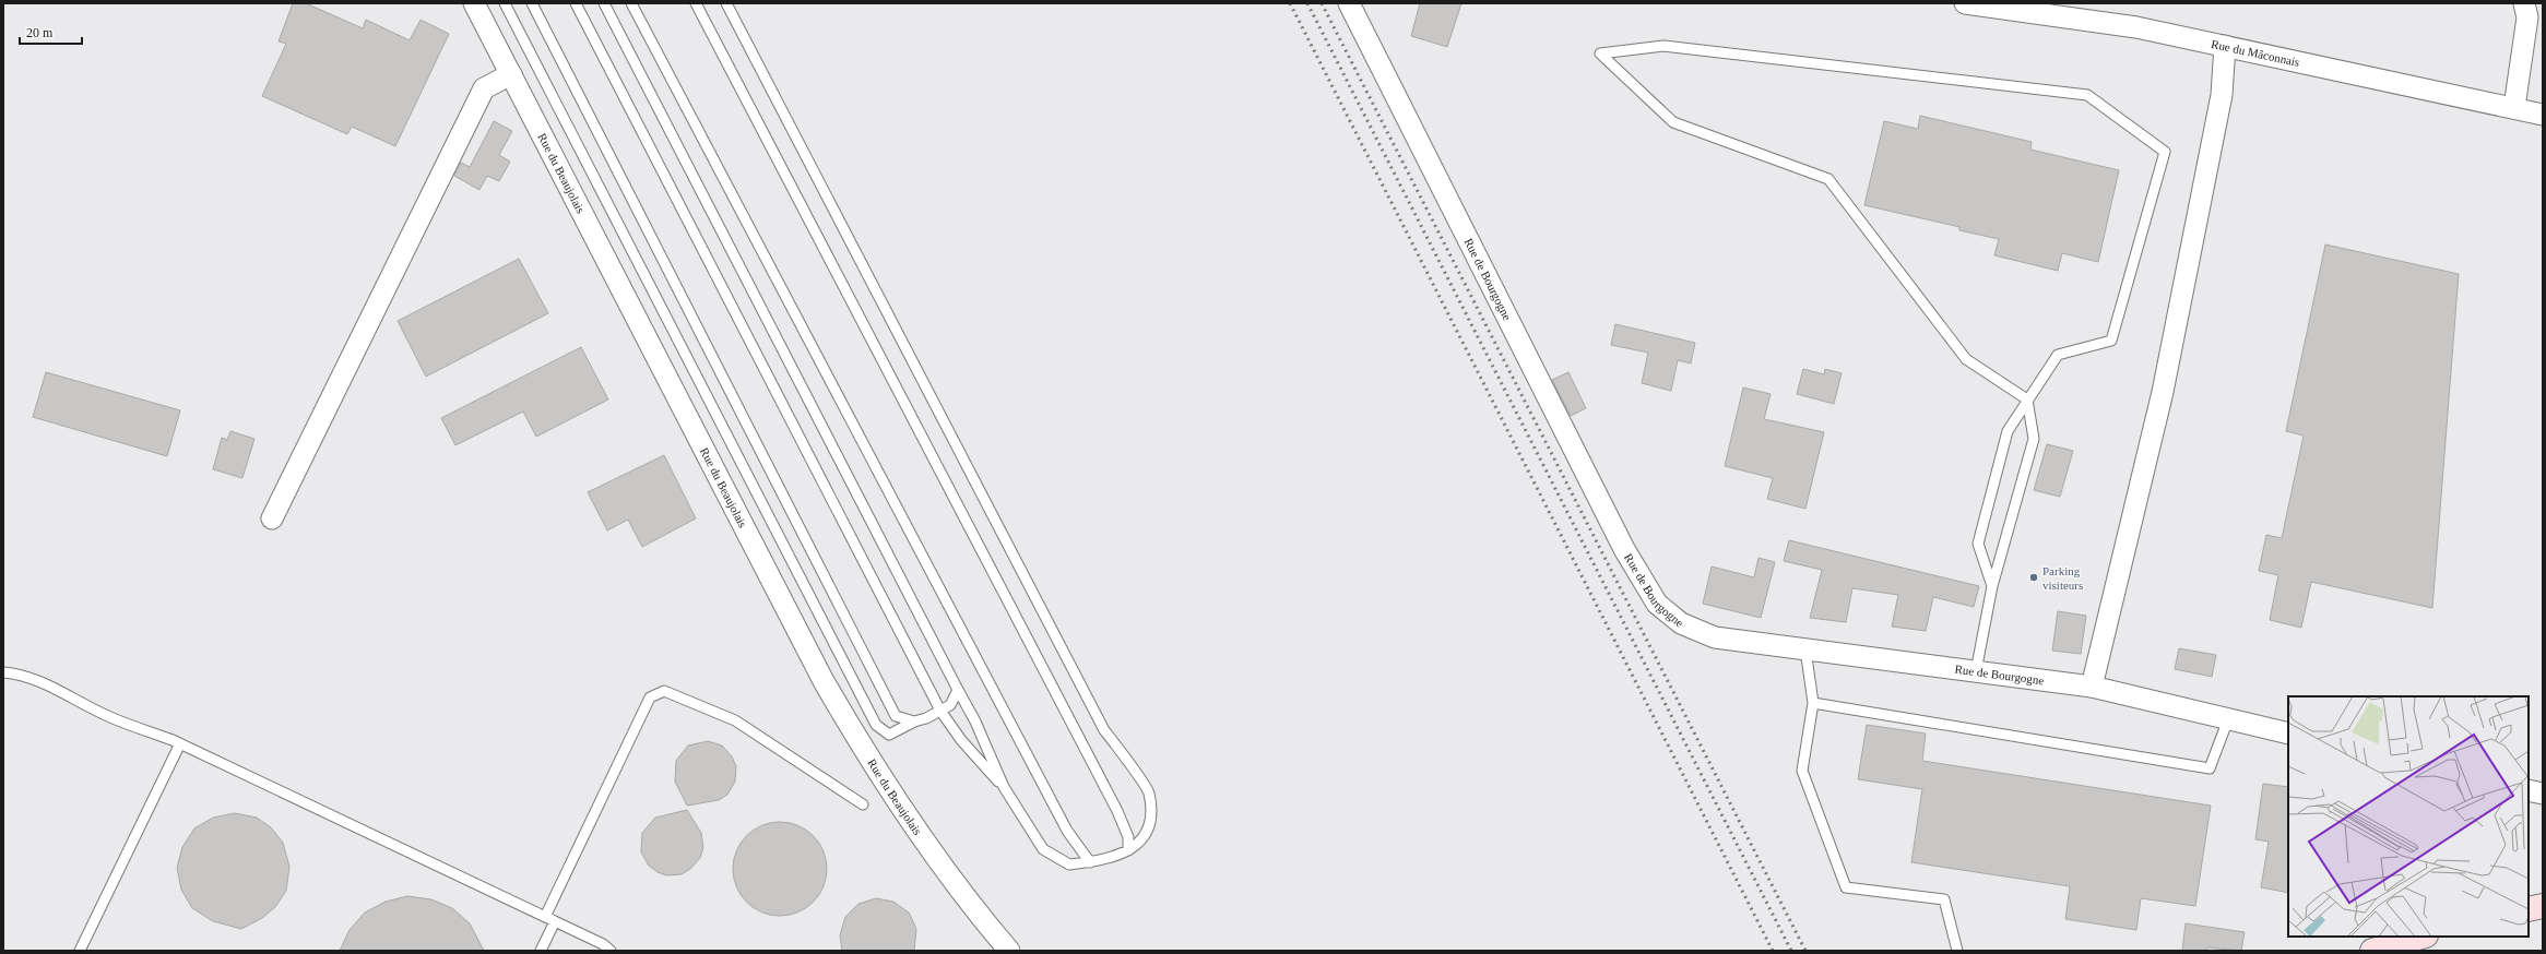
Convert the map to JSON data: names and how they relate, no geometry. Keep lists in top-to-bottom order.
{
  "streets": {
    "street": ["Rue du Mâconnais", "Rue du Beaujolais", "Rue de Bourgogne"]
  },
  "places": ["Parking visiteurs"],
  "scale_bar": "20 m"
}
